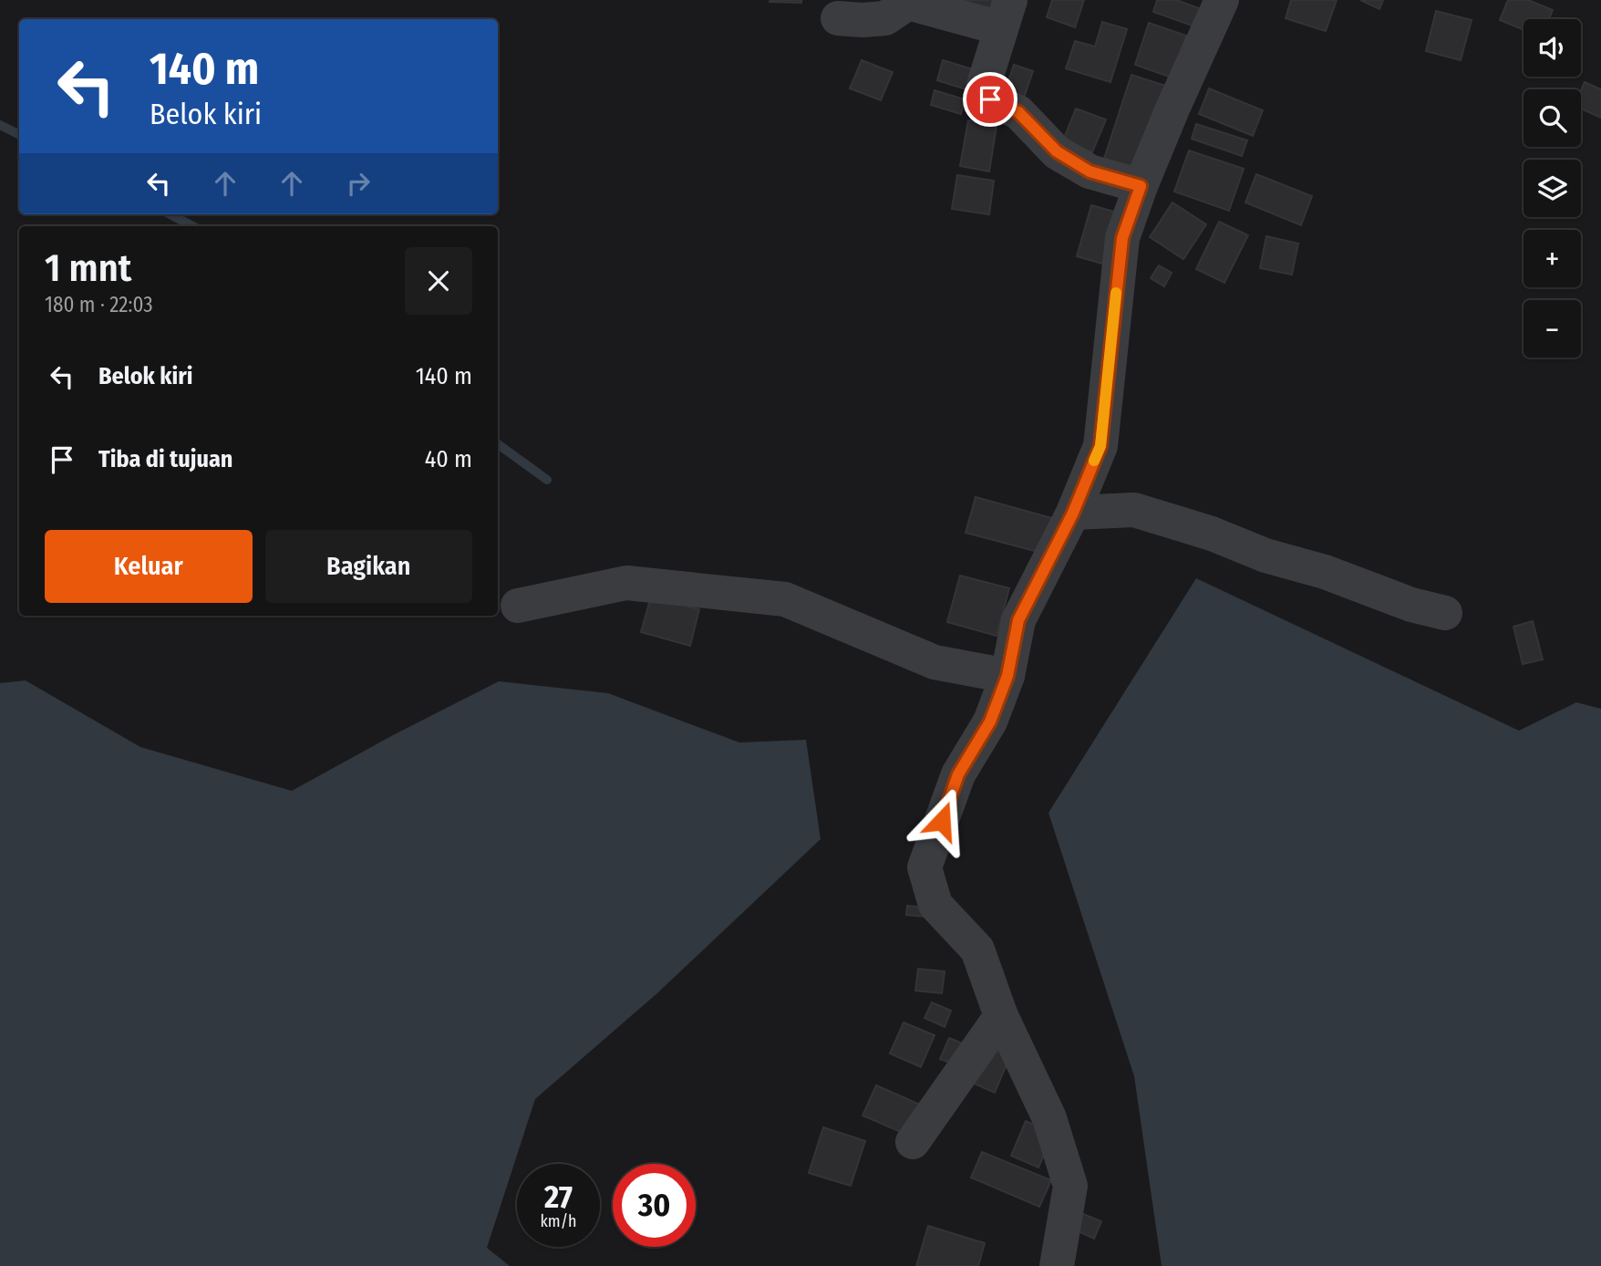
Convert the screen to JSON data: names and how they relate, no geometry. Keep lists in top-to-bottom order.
{
  "page": {
    "map_buttons": ["+", "−"],
    "turn": ["140 m", "Belok kiri"],
    "heading": ["1 mnt", "180 m · 22:03"],
    "list": [
      {
        "name": "Belok kiri",
        "value": "140 m"
      },
      {
        "name": "Tiba di tujuan",
        "value": "40 m"
      }
    ],
    "buttons": ["Keluar", "Bagikan"],
    "speed": "27 km/h",
    "limit": "30"
  }
}
